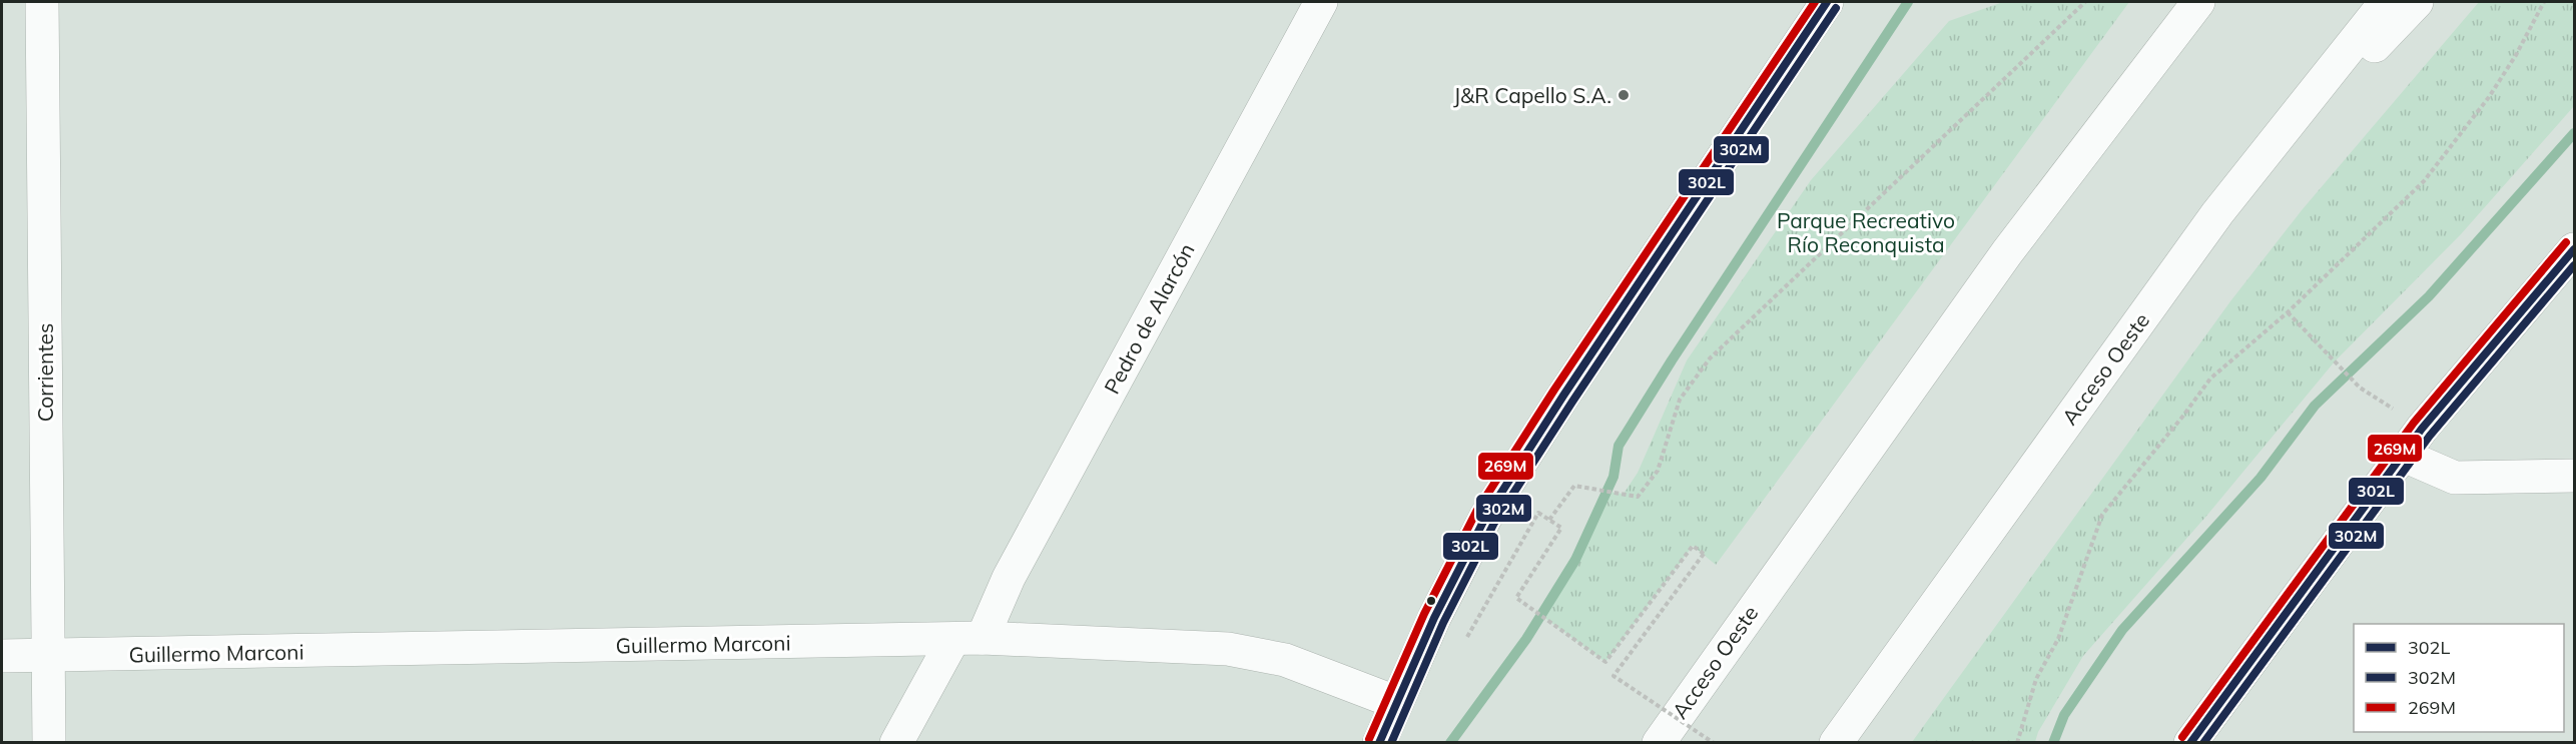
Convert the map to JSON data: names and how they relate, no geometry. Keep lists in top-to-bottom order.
{
  "streets": {
    "main road": [
      "Pedro de Alarcón",
      "Acceso Oeste",
      "Corrientes",
      "Guillermo Marconi"
    ]
  },
  "crossings": [
    ["Pedro de Alarcón", "Guillermo Marconi"],
    ["Corrientes", "Guillermo Marconi"]
  ],
  "parks": ["Parque Recreativo Río Reconquista"],
  "places": ["J&R Capello S.A."],
  "lines": ["transit line 302L", "transit line 269M", "transit line 302M"],
  "legend": ["302L", "302M", "269M"]
}
